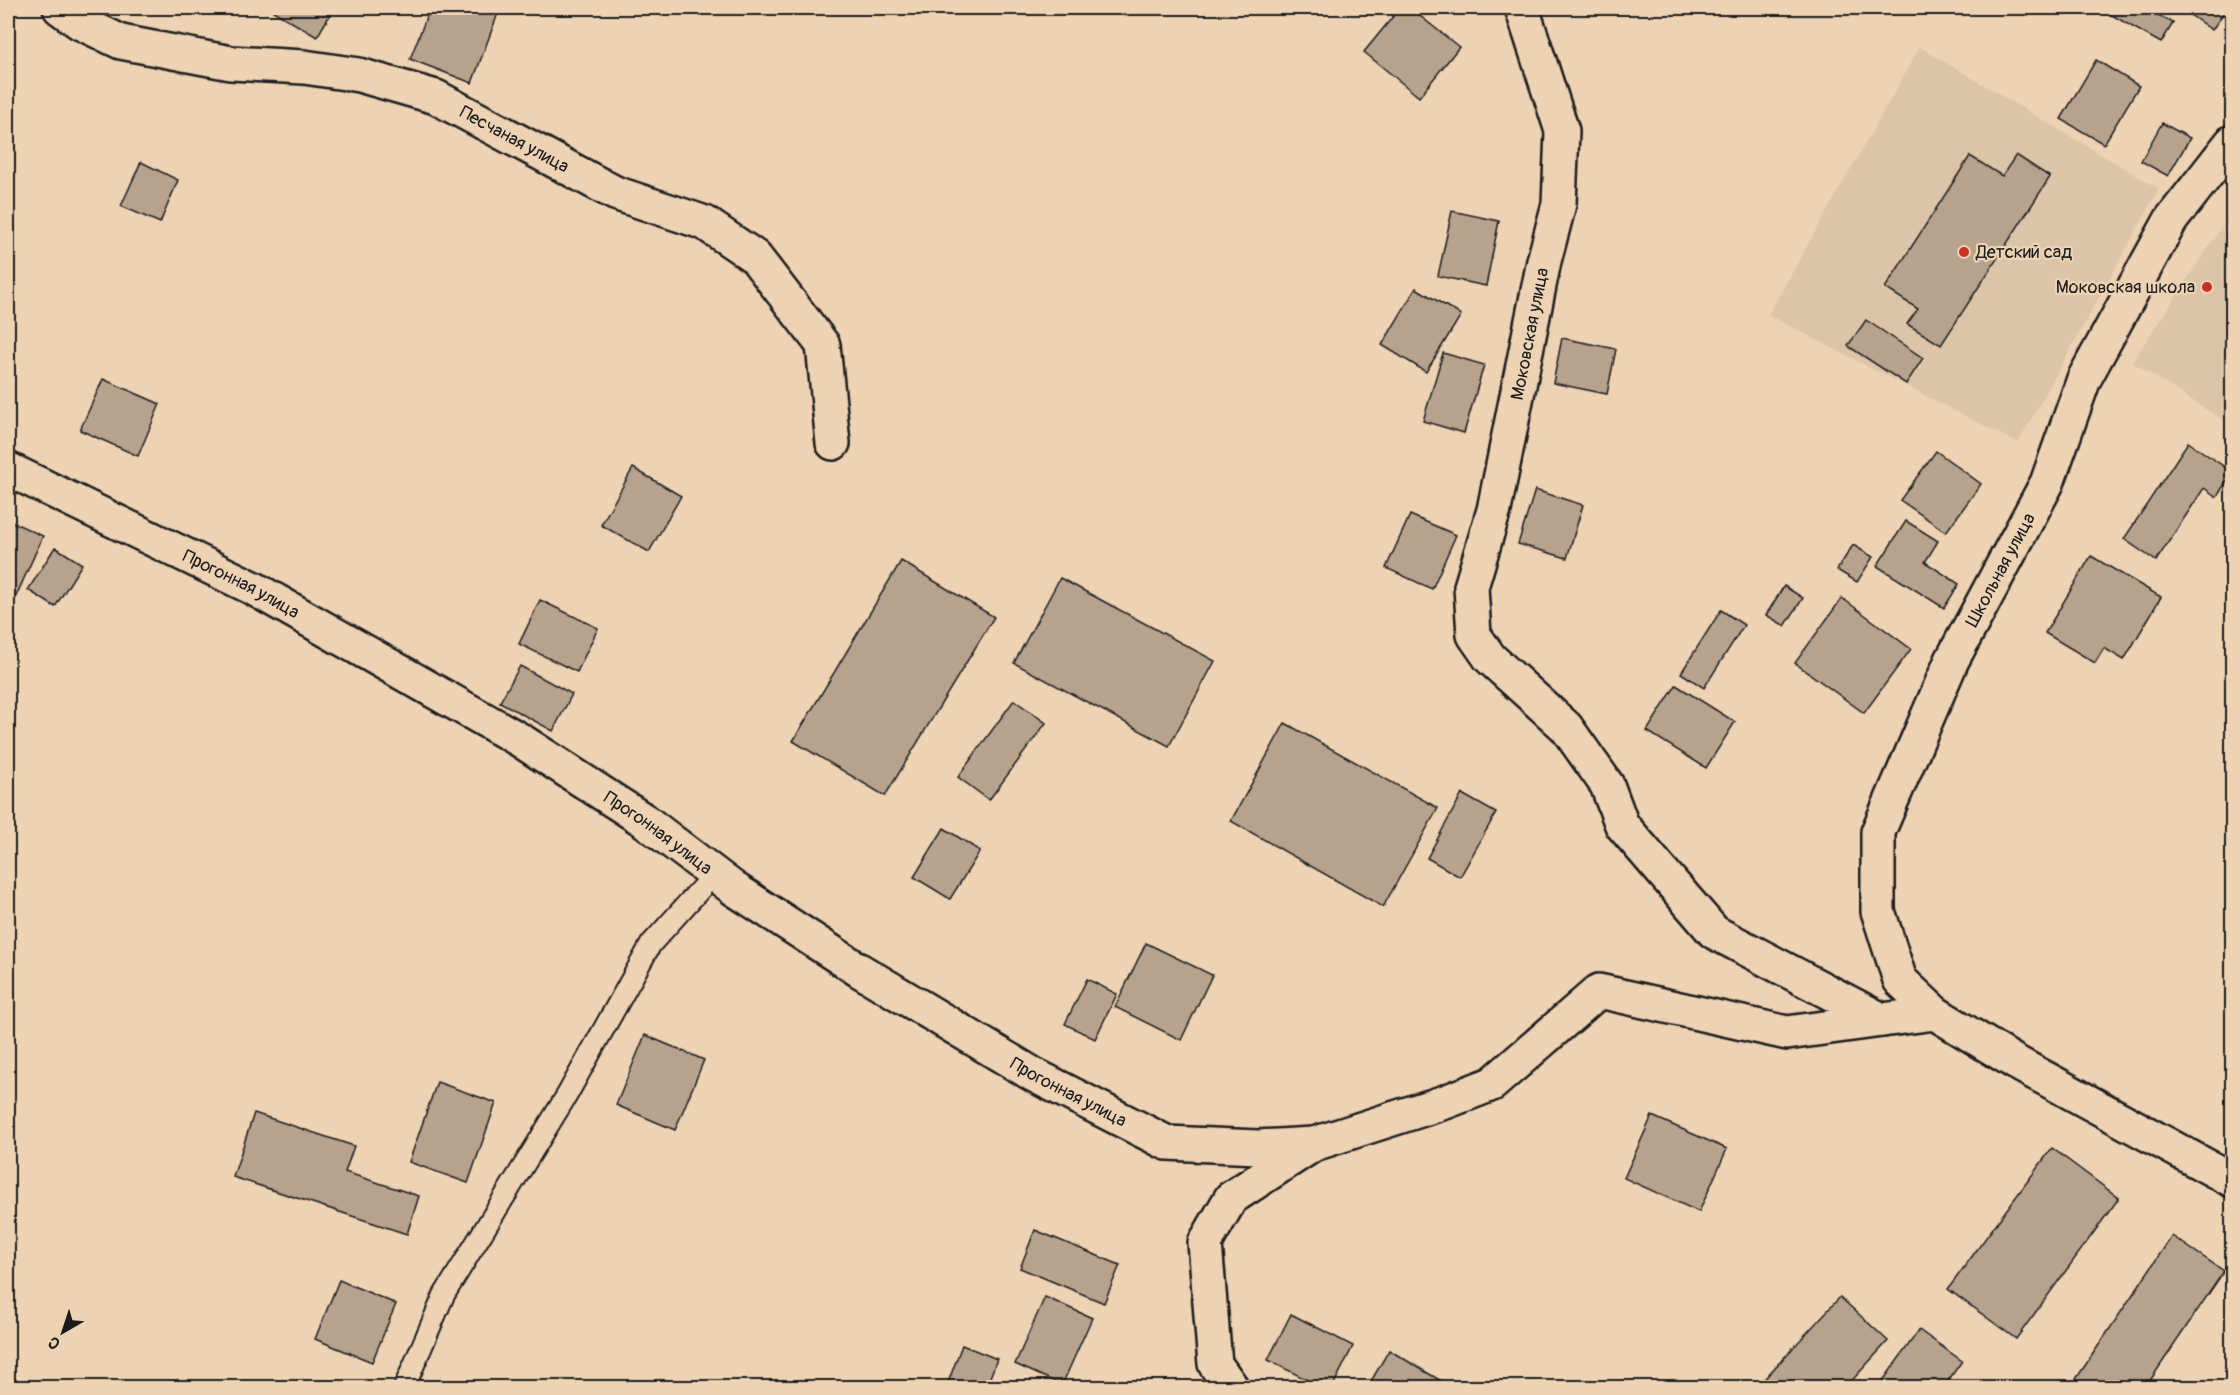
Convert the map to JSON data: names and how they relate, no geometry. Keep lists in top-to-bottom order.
{
  "streets": {
    "street": [
      "Песчаная улица",
      "Моковская улица",
      "Школьная улица",
      "Прогонная улица"
    ]
  },
  "places": ["Детский сад", "Моковская школа"],
  "north": "bottom left"
}
